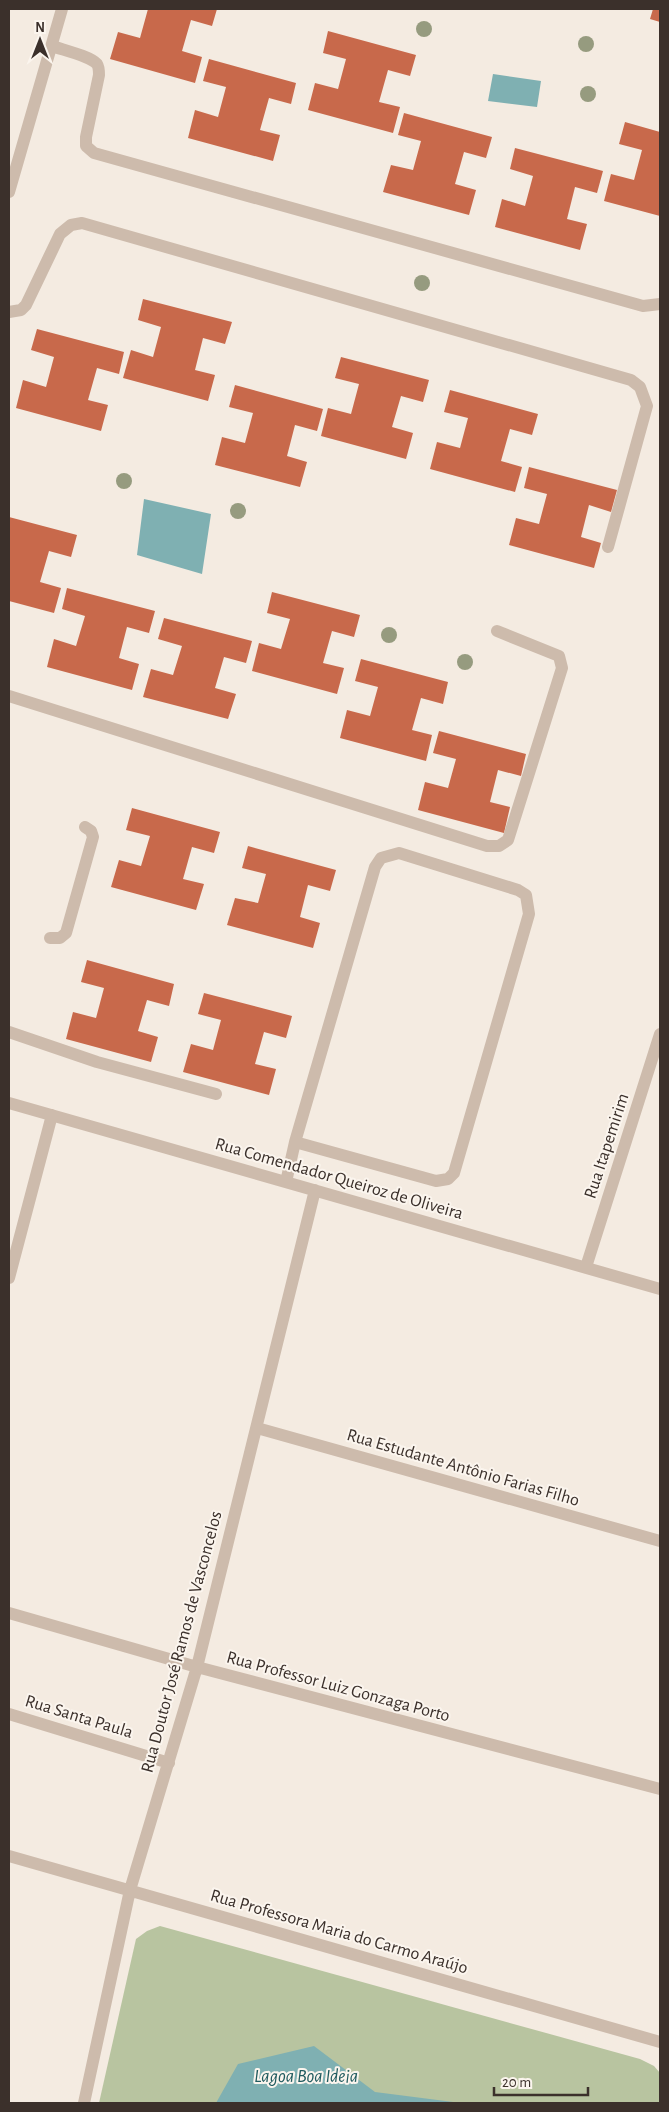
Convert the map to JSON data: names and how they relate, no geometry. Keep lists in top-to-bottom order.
{
  "streets": {
    "street": [
      "Rua Itapemirim",
      "Rua Comendador Queiroz de Oliveira",
      "Rua Estudante Antônio Farias Filho",
      "Rua Doutor José Ramos de Vasconcelos",
      "Rua Professor Luiz Gonzaga Porto",
      "Rua Santa Paula",
      "Rua Professora Maria do Carmo Araújo"
    ]
  },
  "crossings": [
    ["Rua Itapemirim", "Rua Comendador Queiroz de Oliveira"],
    ["Rua Comendador Queiroz de Oliveira", "Rua Doutor José Ramos de Vasconcelos"],
    ["Rua Estudante Antônio Farias Filho", "Rua Doutor José Ramos de Vasconcelos"],
    ["Rua Doutor José Ramos de Vasconcelos", "Rua Professor Luiz Gonzaga Porto"],
    ["Rua Doutor José Ramos de Vasconcelos", "Rua Santa Paula"],
    ["Rua Doutor José Ramos de Vasconcelos", "Rua Professora Maria do Carmo Araújo"]
  ],
  "water": ["Lagoa Boa Ideia"],
  "scale_bar": "20 m",
  "north": "top"
}
